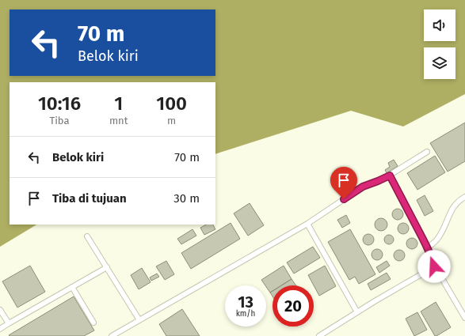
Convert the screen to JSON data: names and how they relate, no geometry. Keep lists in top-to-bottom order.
{
  "page": {
    "turn": ["70 m", "Belok kiri"],
    "eta": [
      "10:16",
      "Tiba",
      "1",
      "mnt",
      "100",
      "m"
    ],
    "list": [
      {
        "name": "Belok kiri",
        "value": "70 m"
      },
      {
        "name": "Tiba di tujuan",
        "value": "30 m"
      }
    ],
    "speed": "13 km/h",
    "limit": "20"
  }
}
